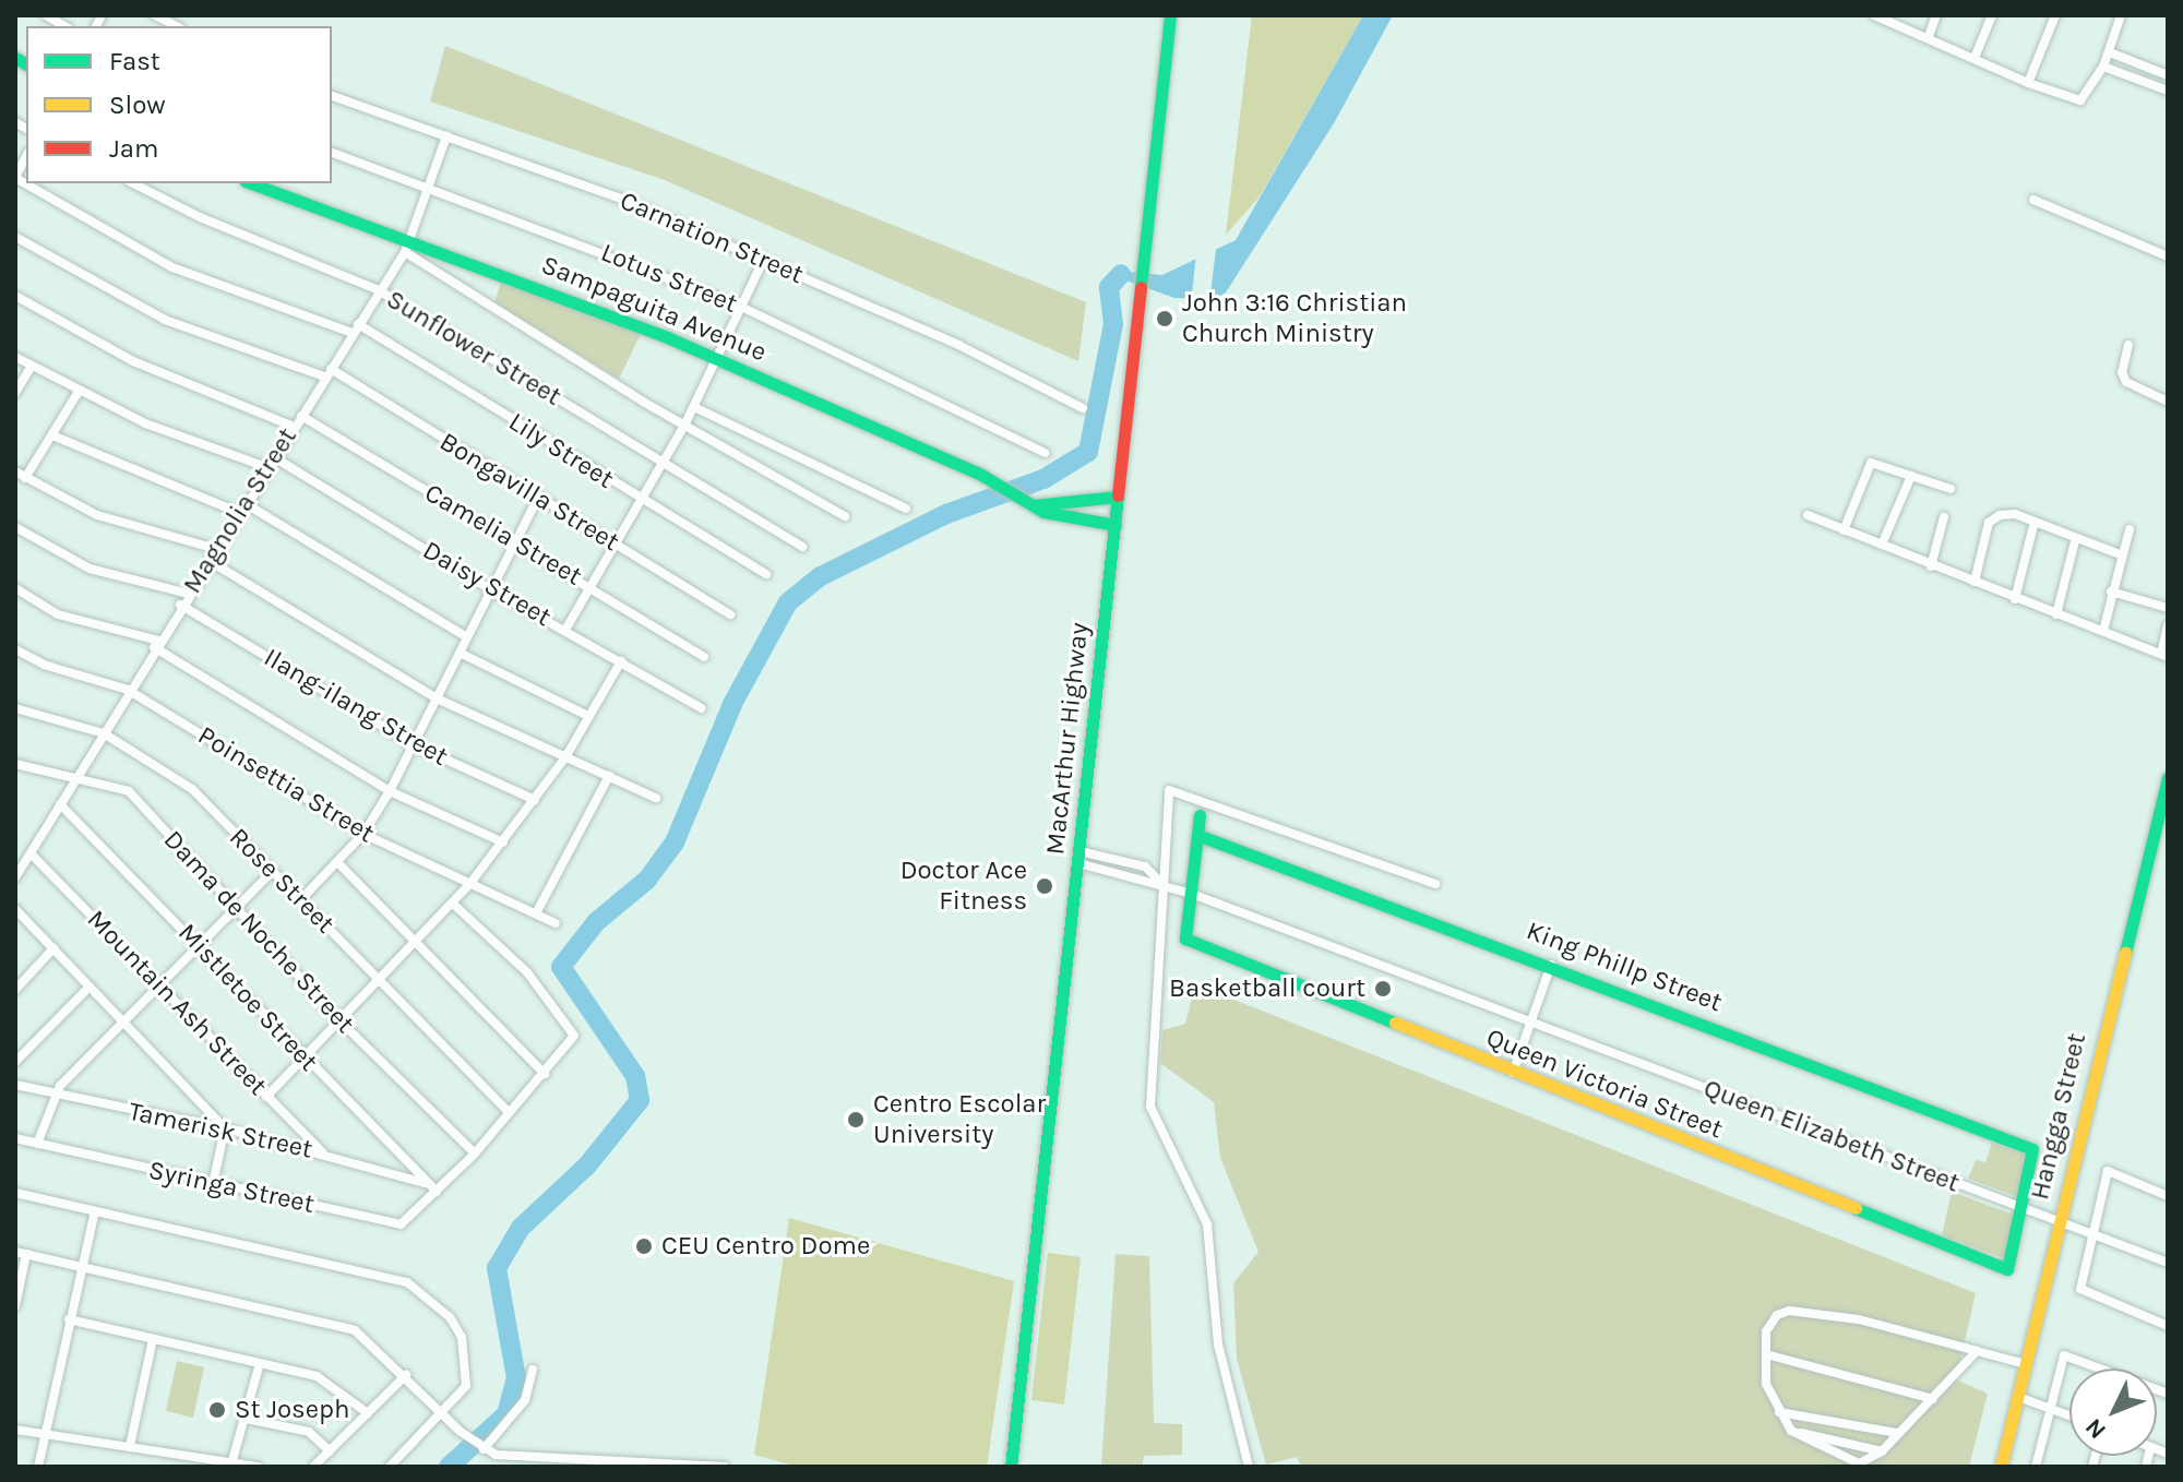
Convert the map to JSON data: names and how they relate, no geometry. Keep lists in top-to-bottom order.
{
  "streets": {
    "main road": [
      "Sampaguita Avenue",
      "MacArthur Highway",
      "King Phillp Street",
      "Queen Victoria Street",
      "Hangga Street"
    ],
    "street": [
      "Carnation Street",
      "Lotus Street",
      "Sunflower Street",
      "Lily Street",
      "Bongavilla Street",
      "Magnolia Street",
      "Camelia Street",
      "Daisy Street",
      "Ilang-ilang Street",
      "Poinsettia Street",
      "Rose Street",
      "Dama de Noche Street",
      "Mistletoe Street",
      "Mountain Ash Street",
      "Tamerisk Street",
      "Queen Elizabeth Street",
      "Syringa Street"
    ]
  },
  "crossings": [
    ["Carnation Street", "Magnolia Street"],
    ["Lotus Street", "Magnolia Street"],
    ["Sampaguita Avenue", "Magnolia Street"],
    ["Sampaguita Avenue", "MacArthur Highway"],
    ["Sunflower Street", "Magnolia Street"],
    ["Lily Street", "Magnolia Street"],
    ["Bongavilla Street", "Magnolia Street"],
    ["Magnolia Street", "Camelia Street"],
    ["Magnolia Street", "Daisy Street"],
    ["Magnolia Street", "Ilang-ilang Street"],
    ["Magnolia Street", "Poinsettia Street"],
    ["Magnolia Street", "Rose Street"],
    ["Magnolia Street", "Dama de Noche Street"],
    ["Magnolia Street", "Mistletoe Street"],
    ["Magnolia Street", "Mountain Ash Street"],
    ["MacArthur Highway", "Queen Elizabeth Street"],
    ["King Phillp Street", "Queen Victoria Street"],
    ["King Phillp Street", "Queen Elizabeth Street"],
    ["Mistletoe Street", "Tamerisk Street"],
    ["Mistletoe Street", "Syringa Street"],
    ["Mountain Ash Street", "Tamerisk Street"],
    ["Queen Victoria Street", "Queen Elizabeth Street"],
    ["Hangga Street", "Queen Elizabeth Street"]
  ],
  "places": [
    "John 3:16 Christian Church Ministry",
    "Doctor Ace Fitness",
    "Basketball court",
    "Centro Escolar University",
    "CEU Centro Dome",
    "St Joseph"
  ],
  "legend": ["Fast", "Slow", "Jam"],
  "north": "bottom left"
}
